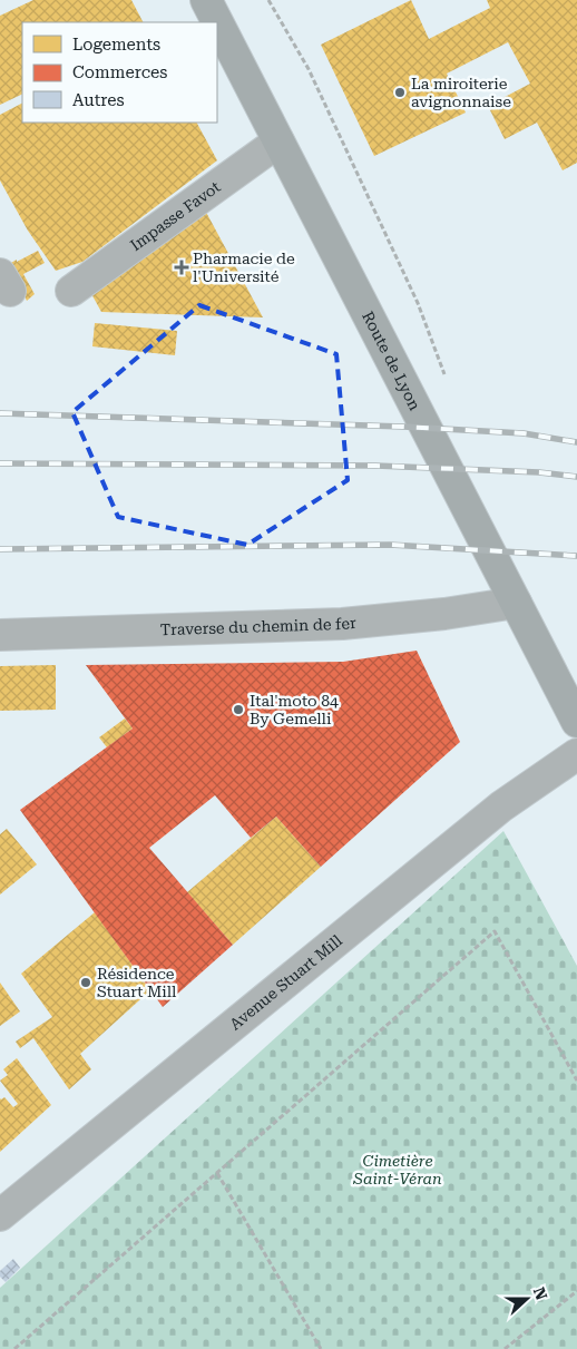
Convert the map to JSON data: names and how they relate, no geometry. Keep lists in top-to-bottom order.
{
  "streets": {
    "main road": ["Route de Lyon"],
    "street": ["Impasse Favot", "Traverse du chemin de fer", "Avenue Stuart Mill"]
  },
  "crossings": [
    ["Impasse Favot", "Route de Lyon"],
    ["Route de Lyon", "Traverse du chemin de fer"]
  ],
  "parks": ["Cimetière Saint-Véran"],
  "places": {
    "other": ["La miroiterie avignonnaise", "Ital'moto 84 By Gemelli", "Résidence Stuart Mill"],
    "health": ["Pharmacie de l'Université"]
  },
  "legend": ["Logements", "Commerces", "Autres"],
  "north": "right"
}
